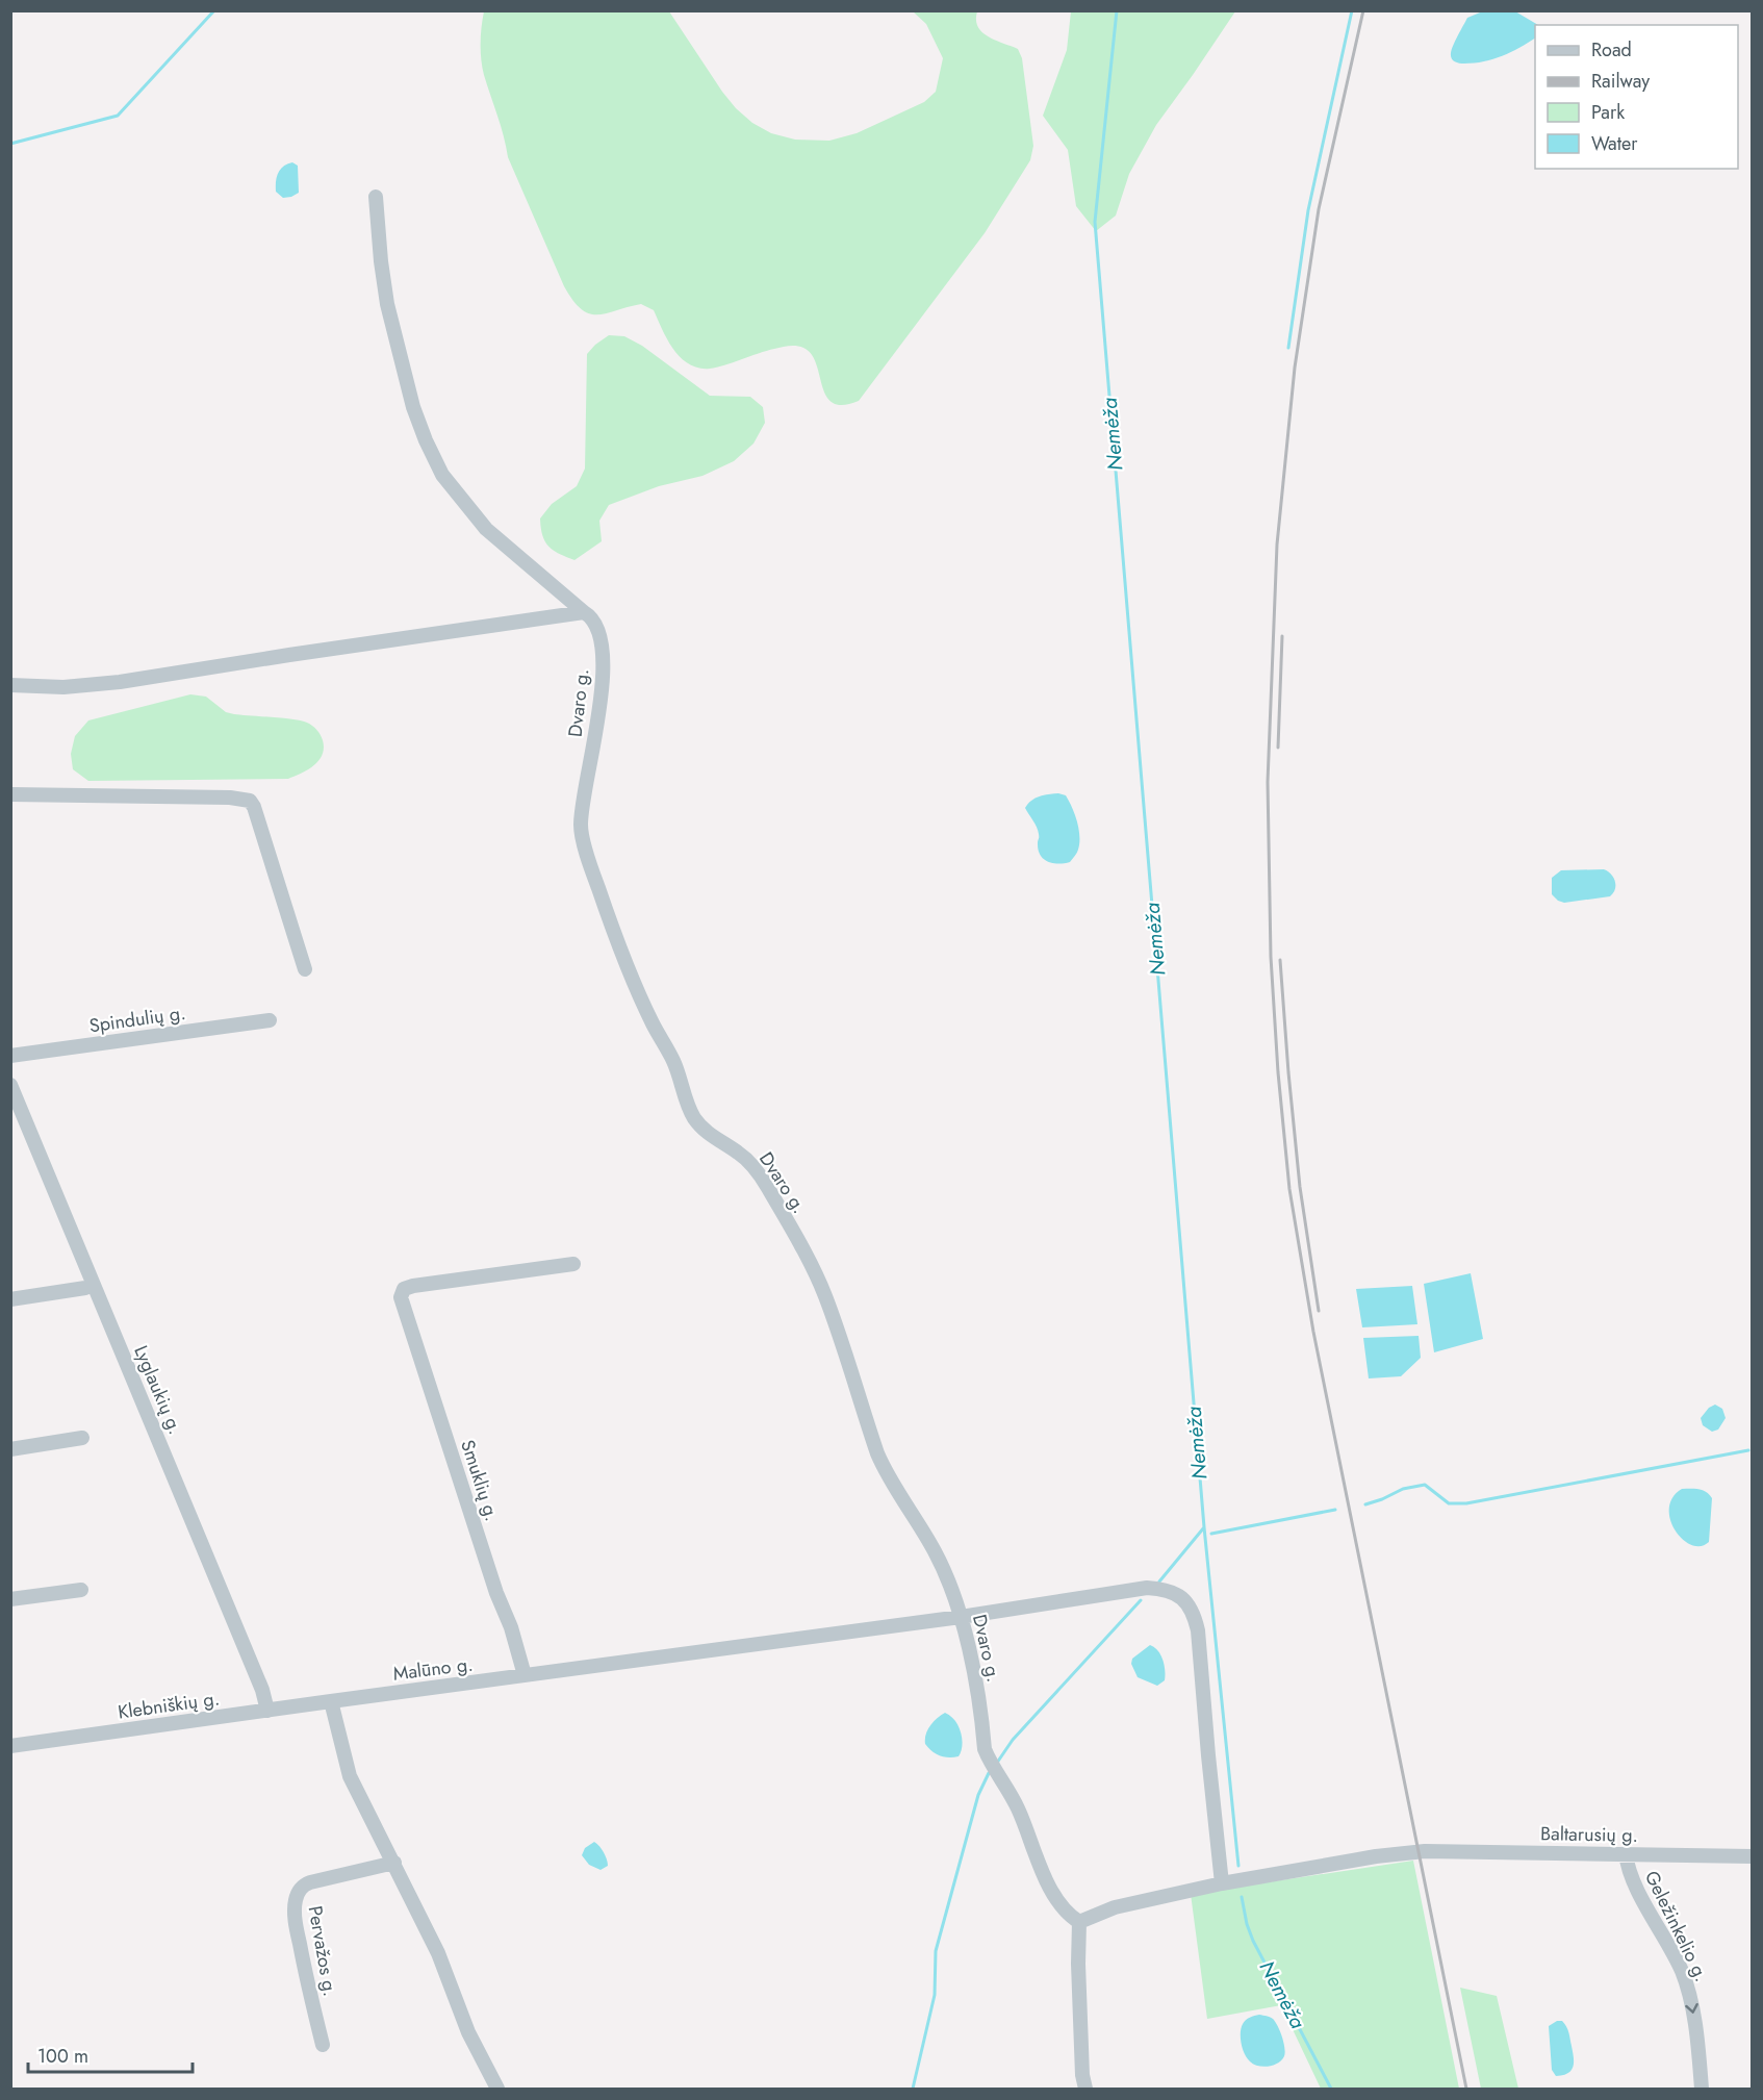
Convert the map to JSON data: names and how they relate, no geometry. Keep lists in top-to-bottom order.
{
  "streets": {
    "street": [
      "Dvaro g.",
      "Spindulių g.",
      "Lyglaukių g.",
      "Smuklių g.",
      "Malūno g.",
      "Klebniškių g.",
      "Baltarusių g.",
      "Geležinkelio g.",
      "Pervažos g."
    ]
  },
  "crossings": [
    ["Dvaro g.", "Malūno g."],
    ["Dvaro g.", "Baltarusių g."],
    ["Lyglaukių g.", "Klebniškių g."],
    ["Smuklių g.", "Malūno g."],
    ["Malūno g.", "Klebniškių g."],
    ["Malūno g.", "Baltarusių g."],
    ["Baltarusių g.", "Geležinkelio g."]
  ],
  "one_way": ["Geležinkelio g."],
  "water": ["Nemėža"],
  "legend": [
    "Road",
    "Railway",
    "Park",
    "Water"
  ],
  "scale_bar": "100 m"
}
